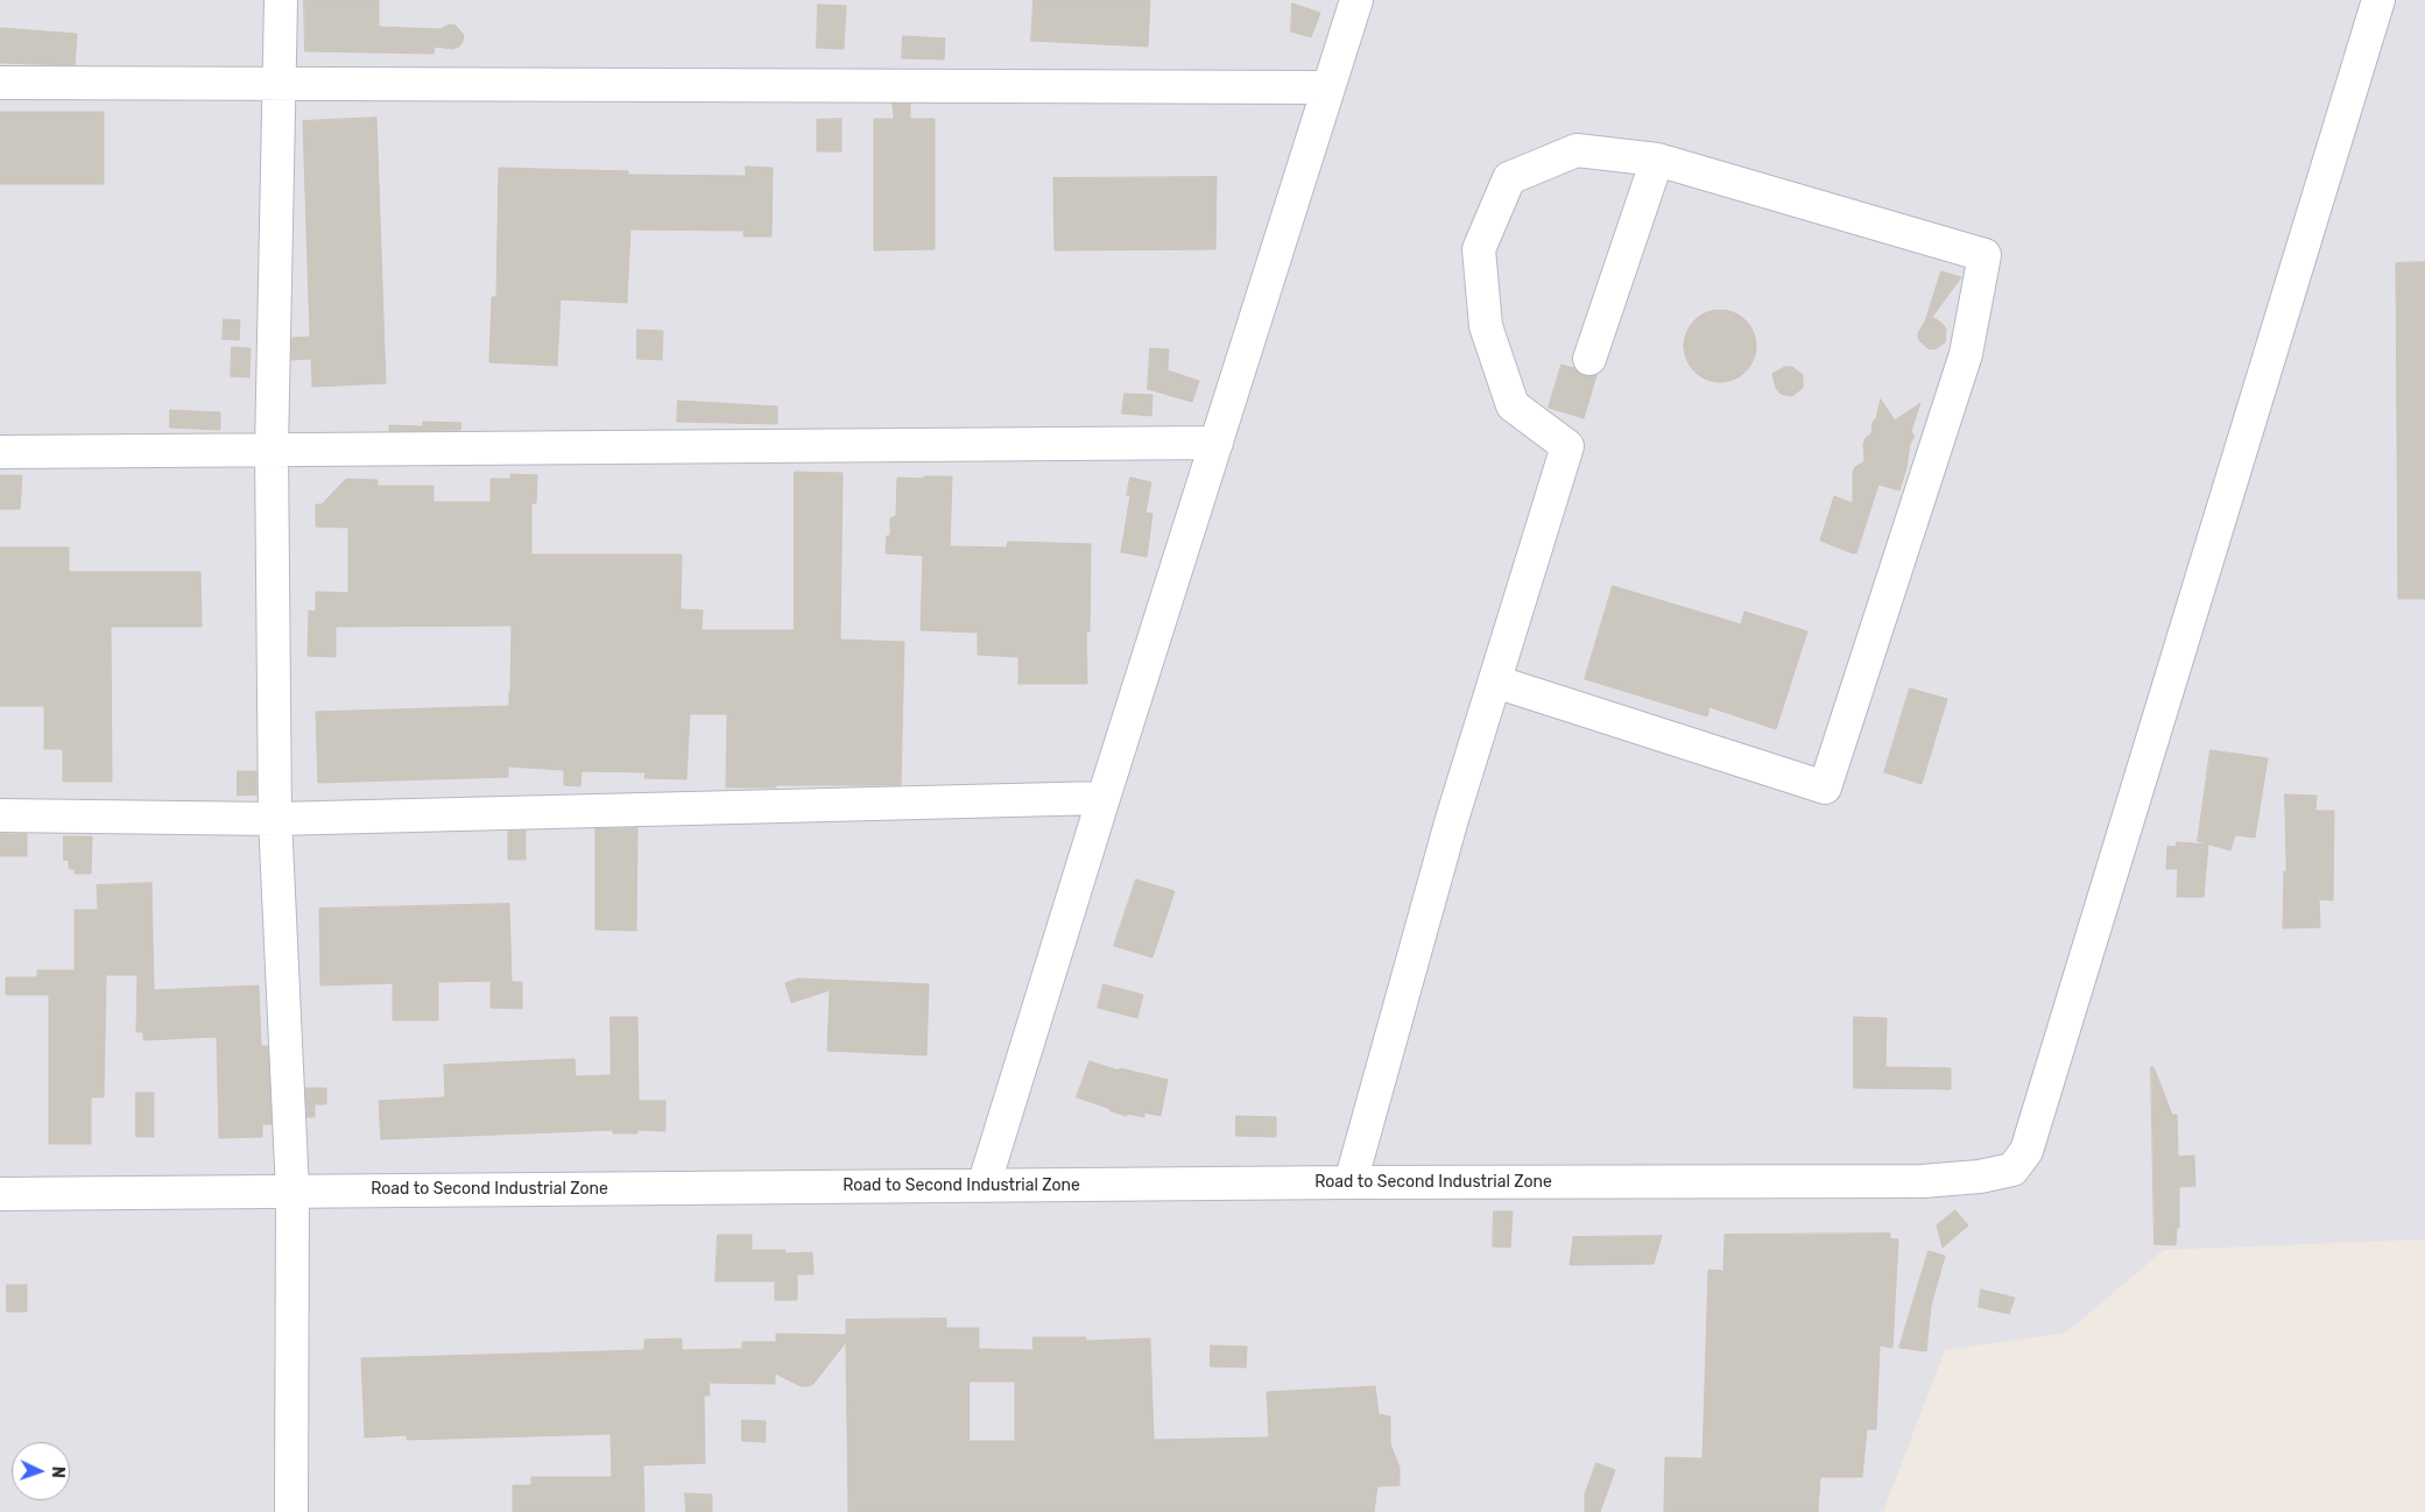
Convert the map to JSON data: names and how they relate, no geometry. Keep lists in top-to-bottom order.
{
  "streets": {
    "street": ["Road to Second Industrial Zone"]
  },
  "north": "right"
}
